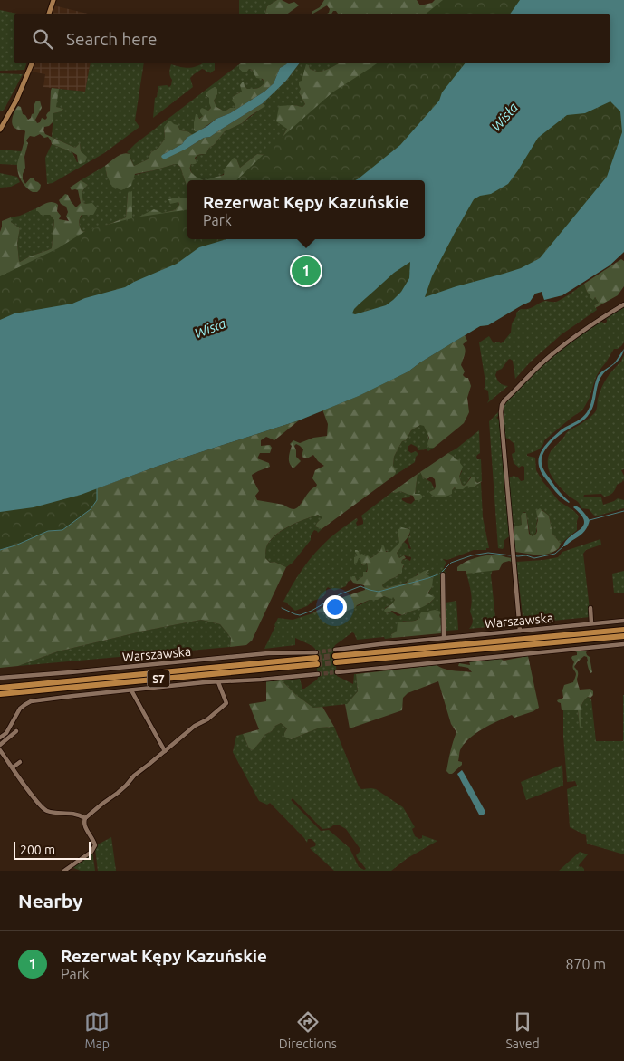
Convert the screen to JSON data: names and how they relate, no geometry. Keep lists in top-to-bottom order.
{
  "streets": {
    "highway": ["S7"],
    "street": ["Warszawska"]
  },
  "crossings": [
    ["Warszawska", "S7"]
  ],
  "water": ["Wisła"],
  "scale_bar": "200 m",
  "page": {
    "search": "Search here",
    "popup": ["Rezerwat Kępy Kazuńskie", "Park"],
    "pins": "1",
    "scale": "200 m",
    "heading": "Nearby",
    "list": [
      {
        "mark": "1",
        "name": "Rezerwat Kępy Kazuńskie",
        "note": "Park",
        "value": "870 m"
      }
    ],
    "nav": ["Map", "Directions", "Saved"]
  }
}
